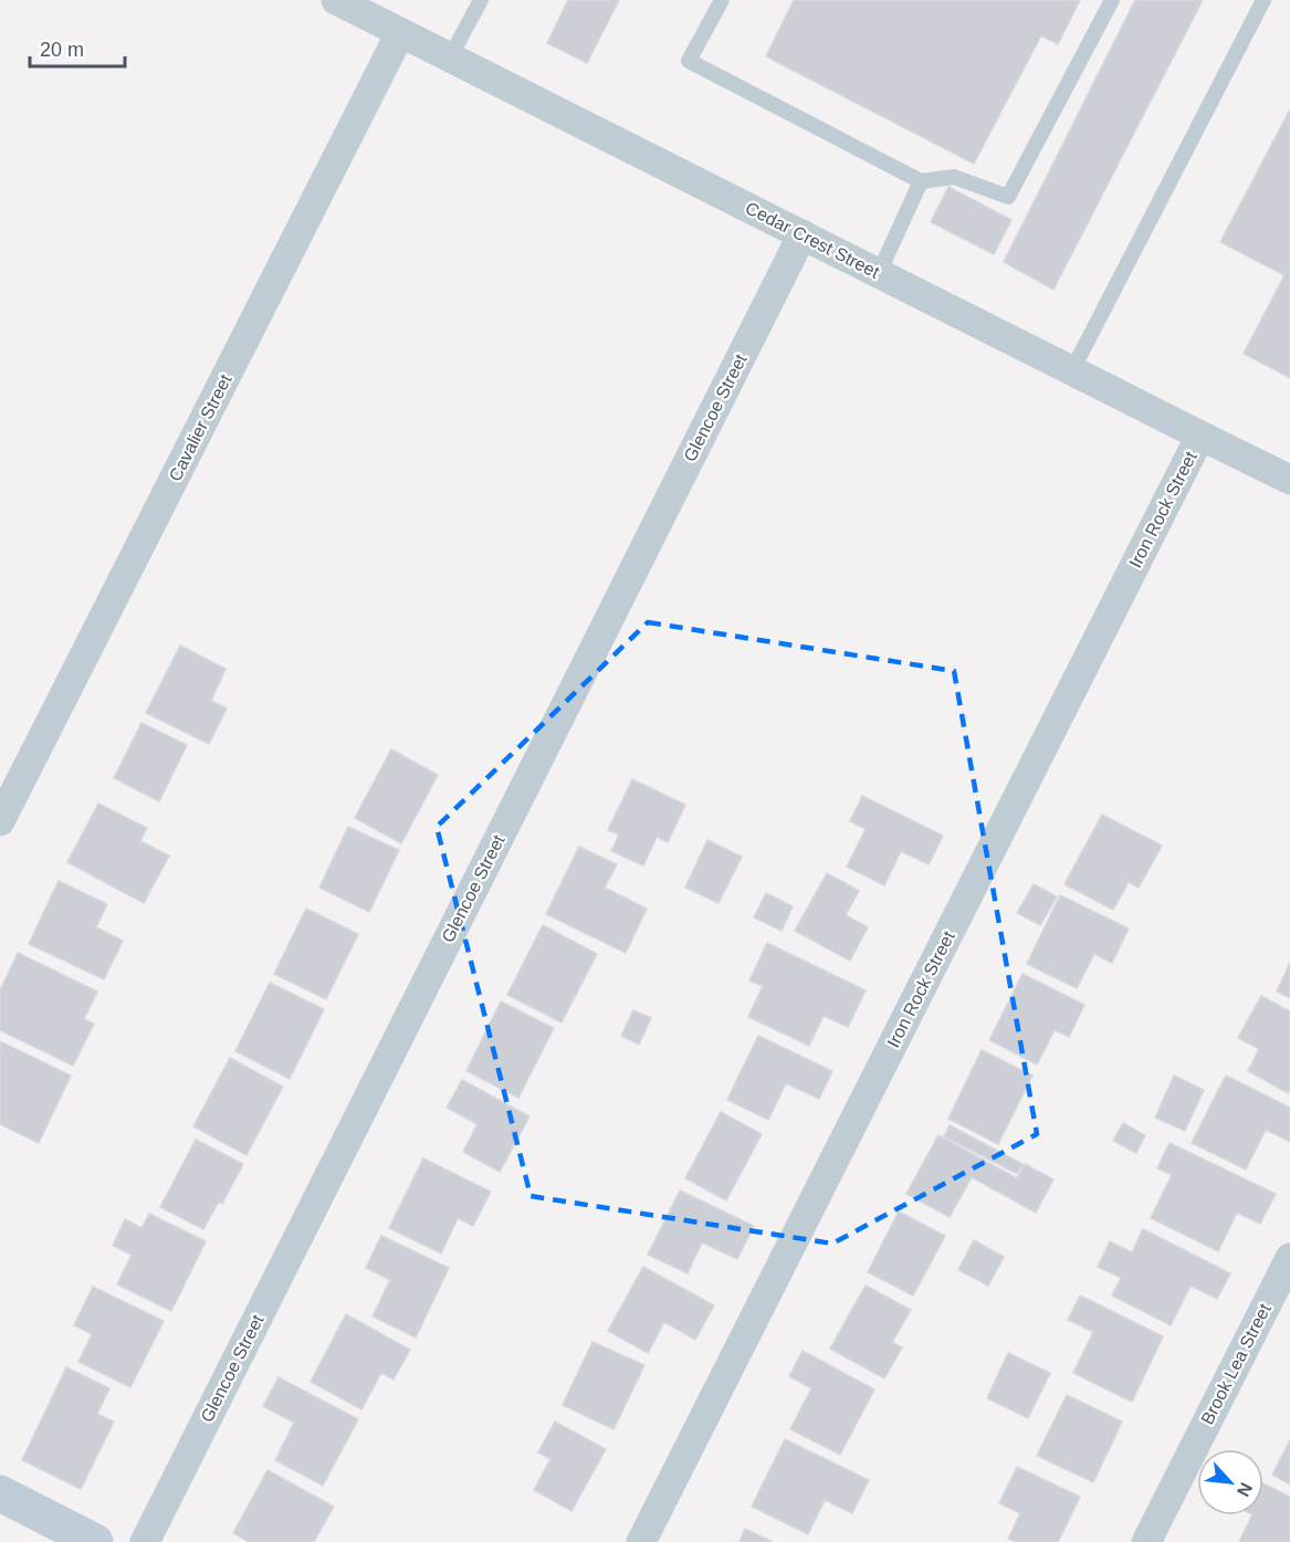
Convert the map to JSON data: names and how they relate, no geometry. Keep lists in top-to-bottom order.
{
  "streets": {
    "street": [
      "Cedar Crest Street",
      "Glencoe Street",
      "Cavalier Street",
      "Iron Rock Street",
      "Brook Lea Street"
    ]
  },
  "crossings": [
    ["Cedar Crest Street", "Glencoe Street"],
    ["Cedar Crest Street", "Cavalier Street"],
    ["Cedar Crest Street", "Iron Rock Street"]
  ],
  "scale_bar": "20 m",
  "north": "bottom right"
}
